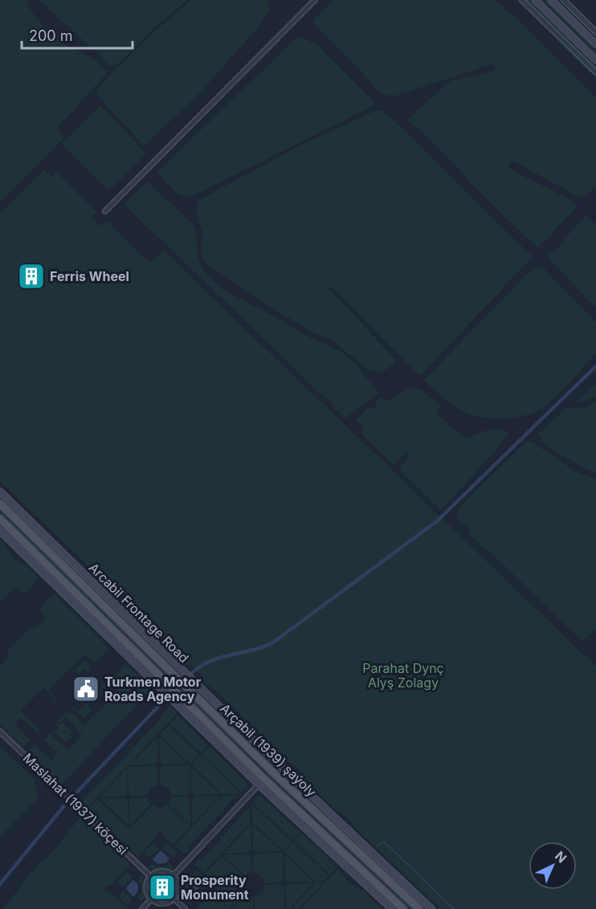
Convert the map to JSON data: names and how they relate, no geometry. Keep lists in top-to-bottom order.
{
  "streets": {
    "main road": ["Arçabil (1939) şaýoly"],
    "street": ["Arcabil Frontage Road", "Maslahat (1937) köçesi"]
  },
  "parks": ["Parahat Dynç Alyş Zolagy"],
  "places": {
    "building": ["Ferris Wheel", "Prosperity Monument"],
    "public building": ["Turkmen Motor Roads Agency"]
  },
  "scale_bar": "200 m",
  "north": "top right"
}
